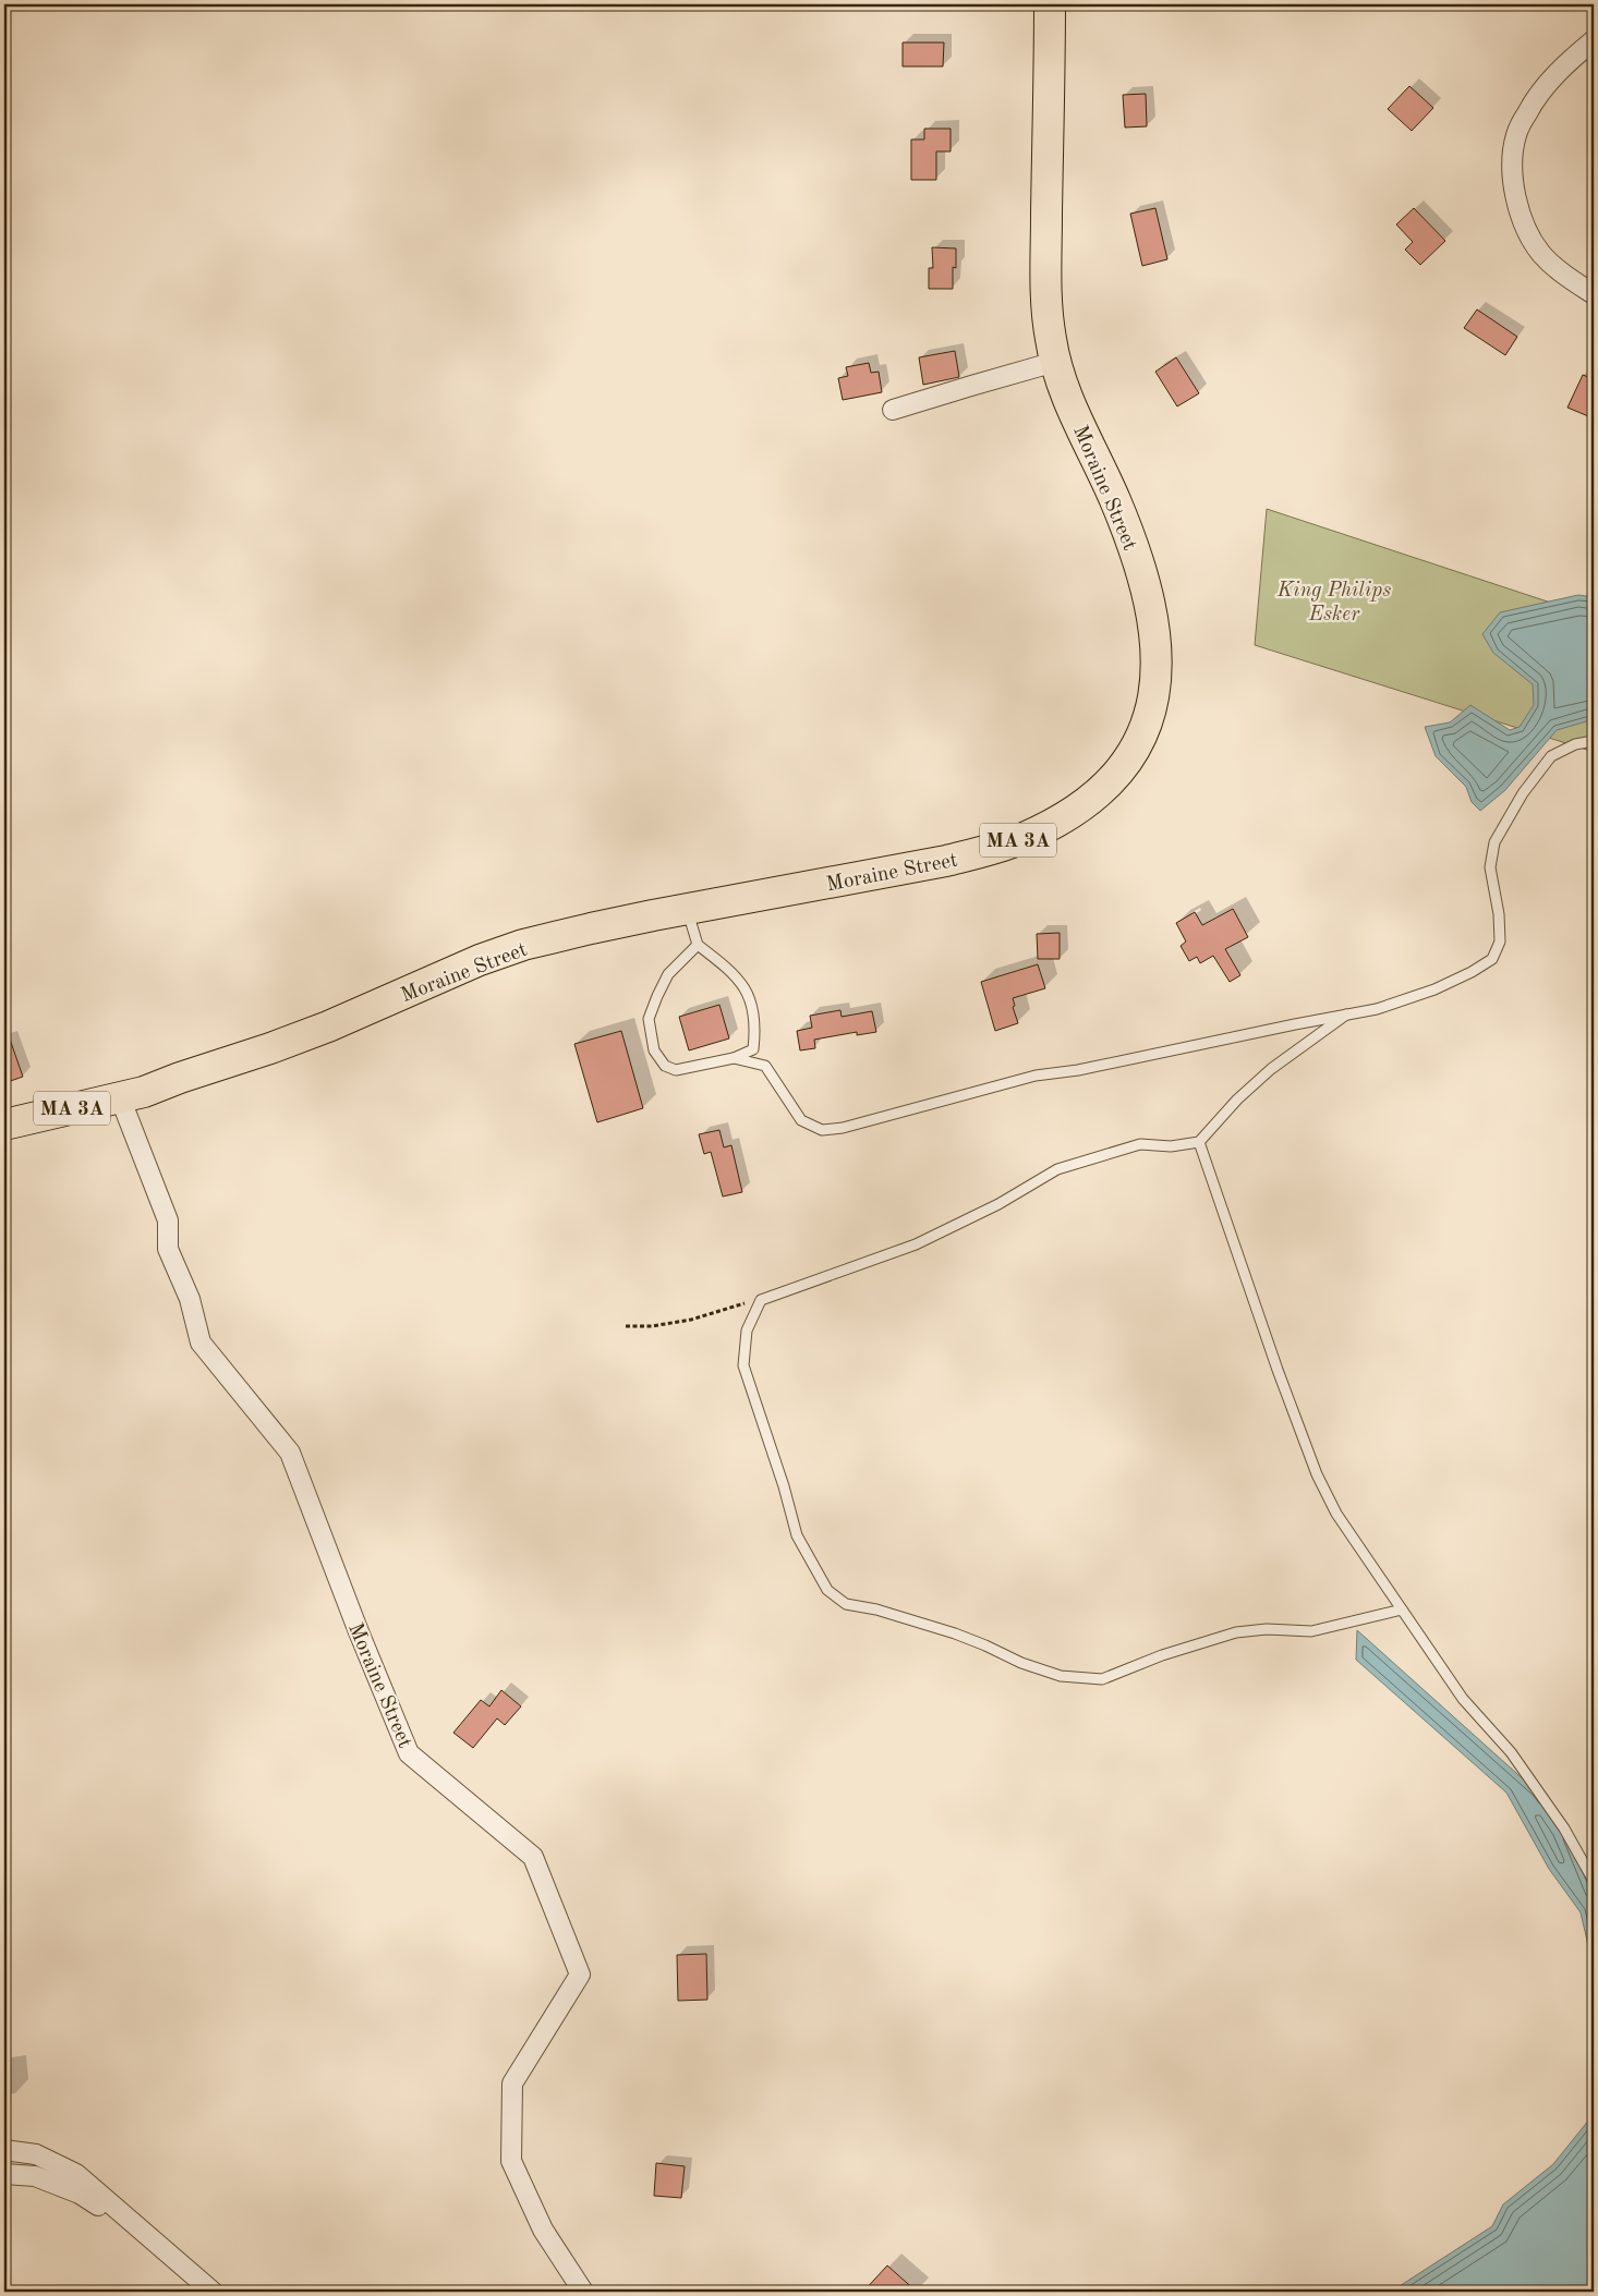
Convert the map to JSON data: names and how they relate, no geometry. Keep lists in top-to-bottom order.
{
  "streets": {
    "main road": ["Moraine Street", "MA 3A"]
  },
  "crossings": [
    ["Moraine Street", "MA 3A"]
  ],
  "parks": ["King Philips Esker"]
}
